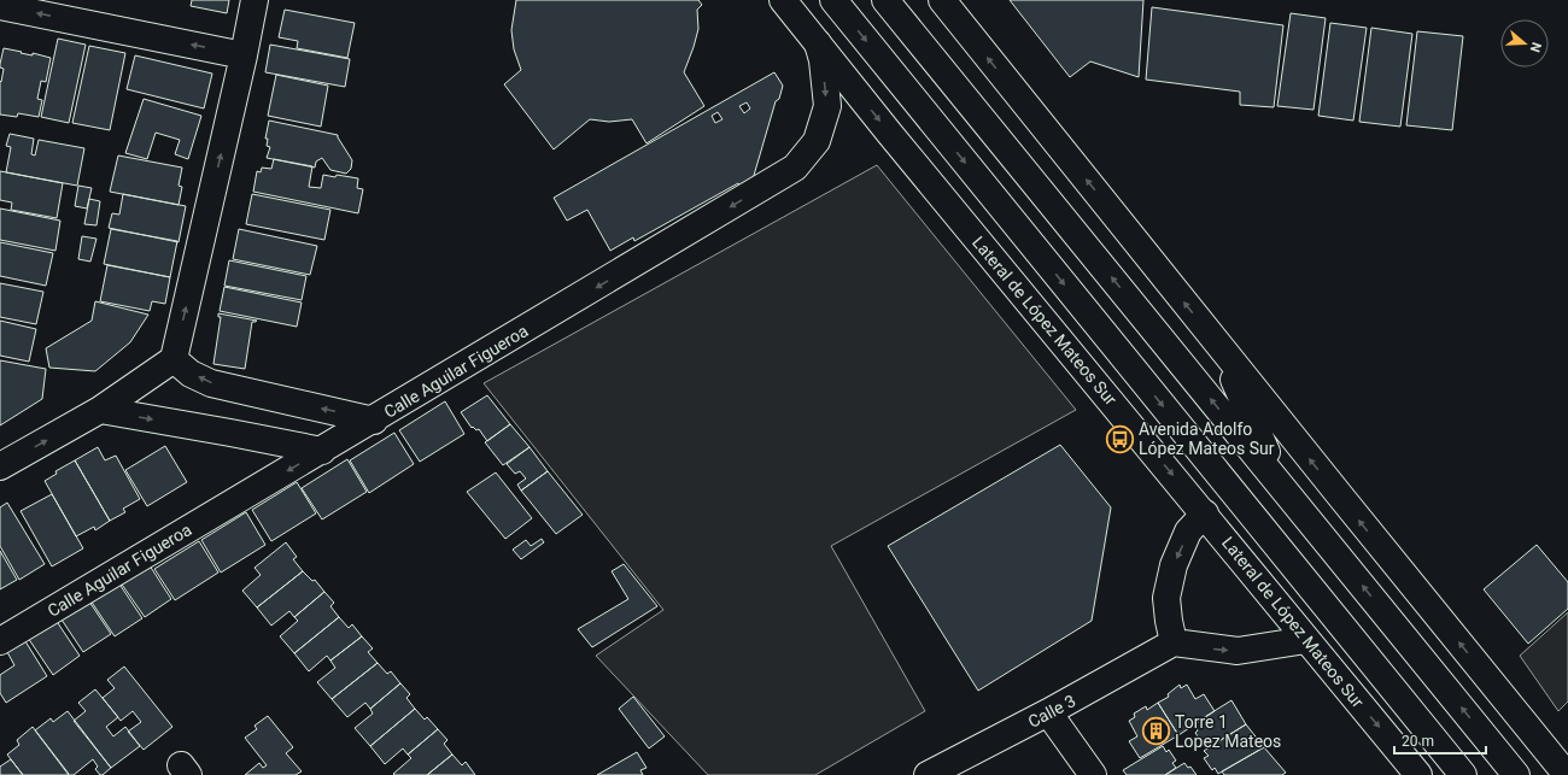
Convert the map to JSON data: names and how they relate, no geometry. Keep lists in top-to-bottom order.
{
  "streets": {
    "main road": ["Lateral de López Mateos Sur", "Calle Aguilar Figueroa", "Calle 3"]
  },
  "crossings": [
    ["Lateral de López Mateos Sur", "Calle Aguilar Figueroa"]
  ],
  "one_way": ["Calle Aguilar Figueroa"],
  "places": {
    "bus stop": ["Avenida Adolfo López Mateos Sur"],
    "building": ["Torre 1 Lopez Mateos"]
  },
  "scale_bar": "20 m",
  "north": "right"
}
